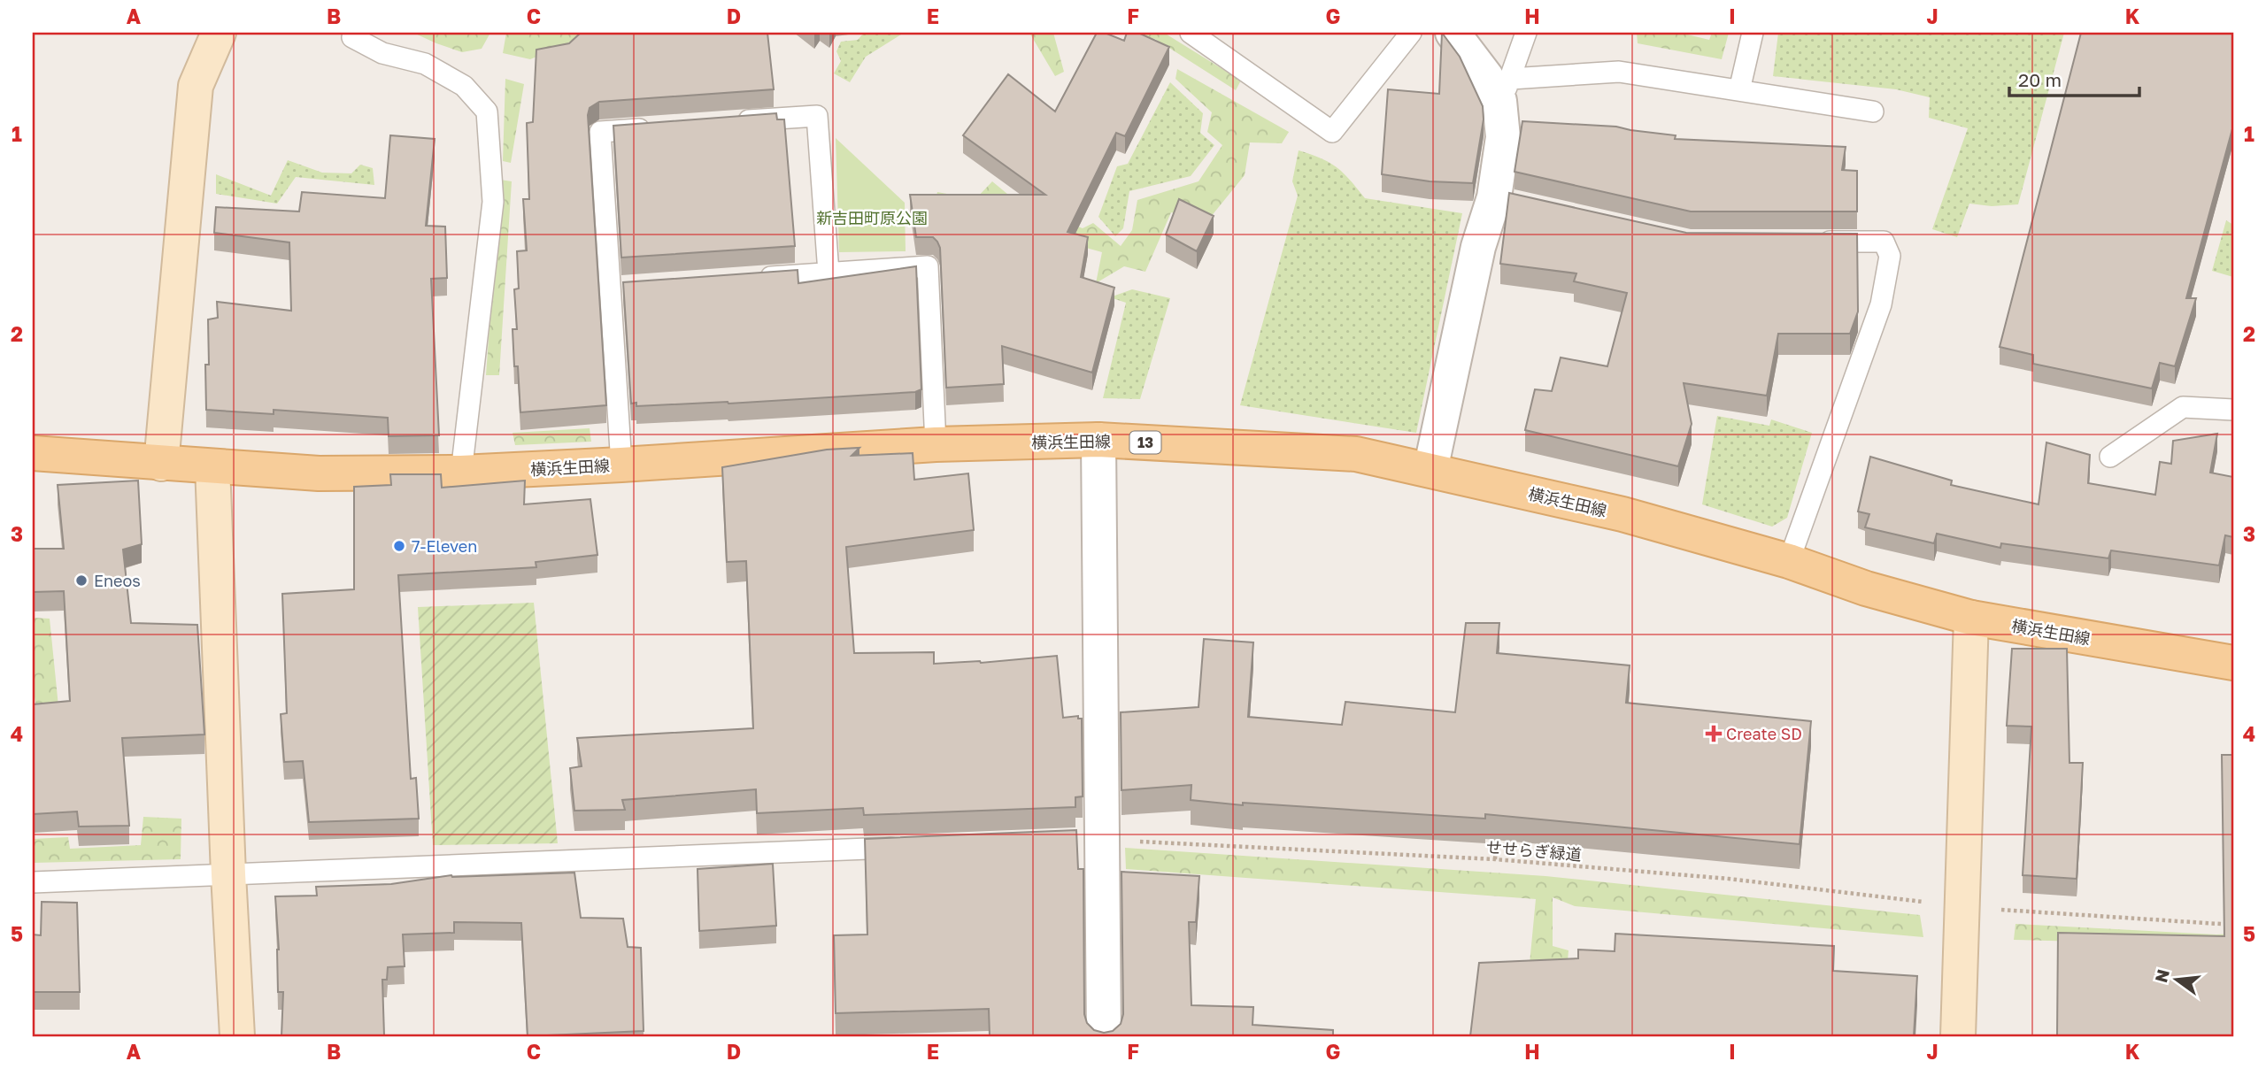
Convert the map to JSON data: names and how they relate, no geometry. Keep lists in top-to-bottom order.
{
  "streets": {
    "main road": ["横浜生田線", "13"],
    "path": ["せせらぎ緑道"]
  },
  "parks": ["新吉田町原公園"],
  "places": {
    "other": ["7-Eleven", "Eneos"],
    "health": ["Create SD"]
  },
  "scale_bar": "20 m",
  "north": "left",
  "grid": {
    "columns": [
      "A",
      "B",
      "C",
      "D",
      "E",
      "F",
      "G",
      "H",
      "I",
      "J",
      "K"
    ],
    "rows": [
      "1",
      "2",
      "3",
      "4",
      "5"
    ]
  }
}
